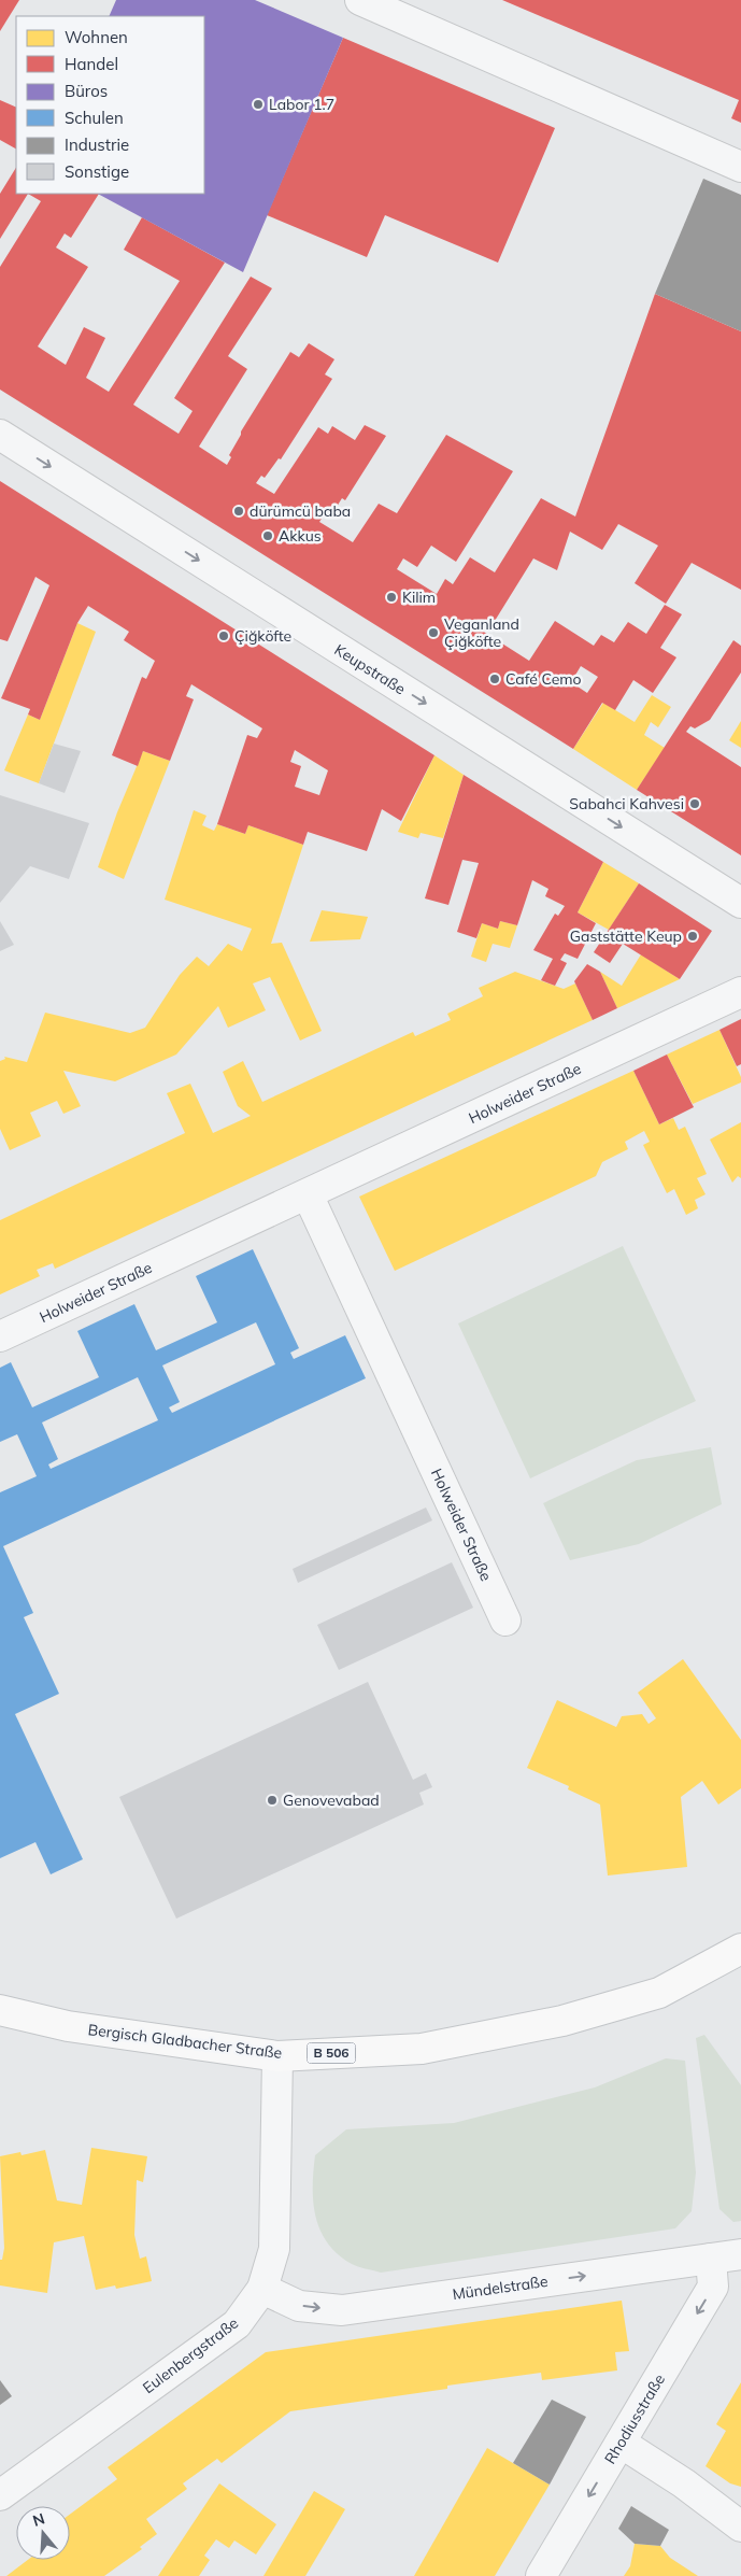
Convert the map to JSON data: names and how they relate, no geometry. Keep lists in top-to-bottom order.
{
  "streets": {
    "main road": ["Bergisch Gladbacher Straße", "B 506"],
    "street": [
      "Keupstraße",
      "Holweider Straße",
      "Mündelstraße",
      "Eulenbergstraße",
      "Rhodiusstraße"
    ]
  },
  "crossings": [
    ["Bergisch Gladbacher Straße", "Eulenbergstraße"],
    ["Mündelstraße", "Eulenbergstraße"],
    ["Mündelstraße", "Rhodiusstraße"]
  ],
  "one_way": ["Keupstraße", "Mündelstraße", "Rhodiusstraße"],
  "places": [
    "Labor 1.7",
    "dürümcü baba",
    "Akkus",
    "Kilim",
    "Veganland Çiğköfte",
    "Çiğköfte",
    "Café Cemo",
    "Sabahci Kahvesi",
    "Gaststätte Keup",
    "Genovevabad"
  ],
  "legend": [
    "Wohnen",
    "Handel",
    "Büros",
    "Schulen",
    "Industrie",
    "Sonstige"
  ],
  "north": "top"
}
